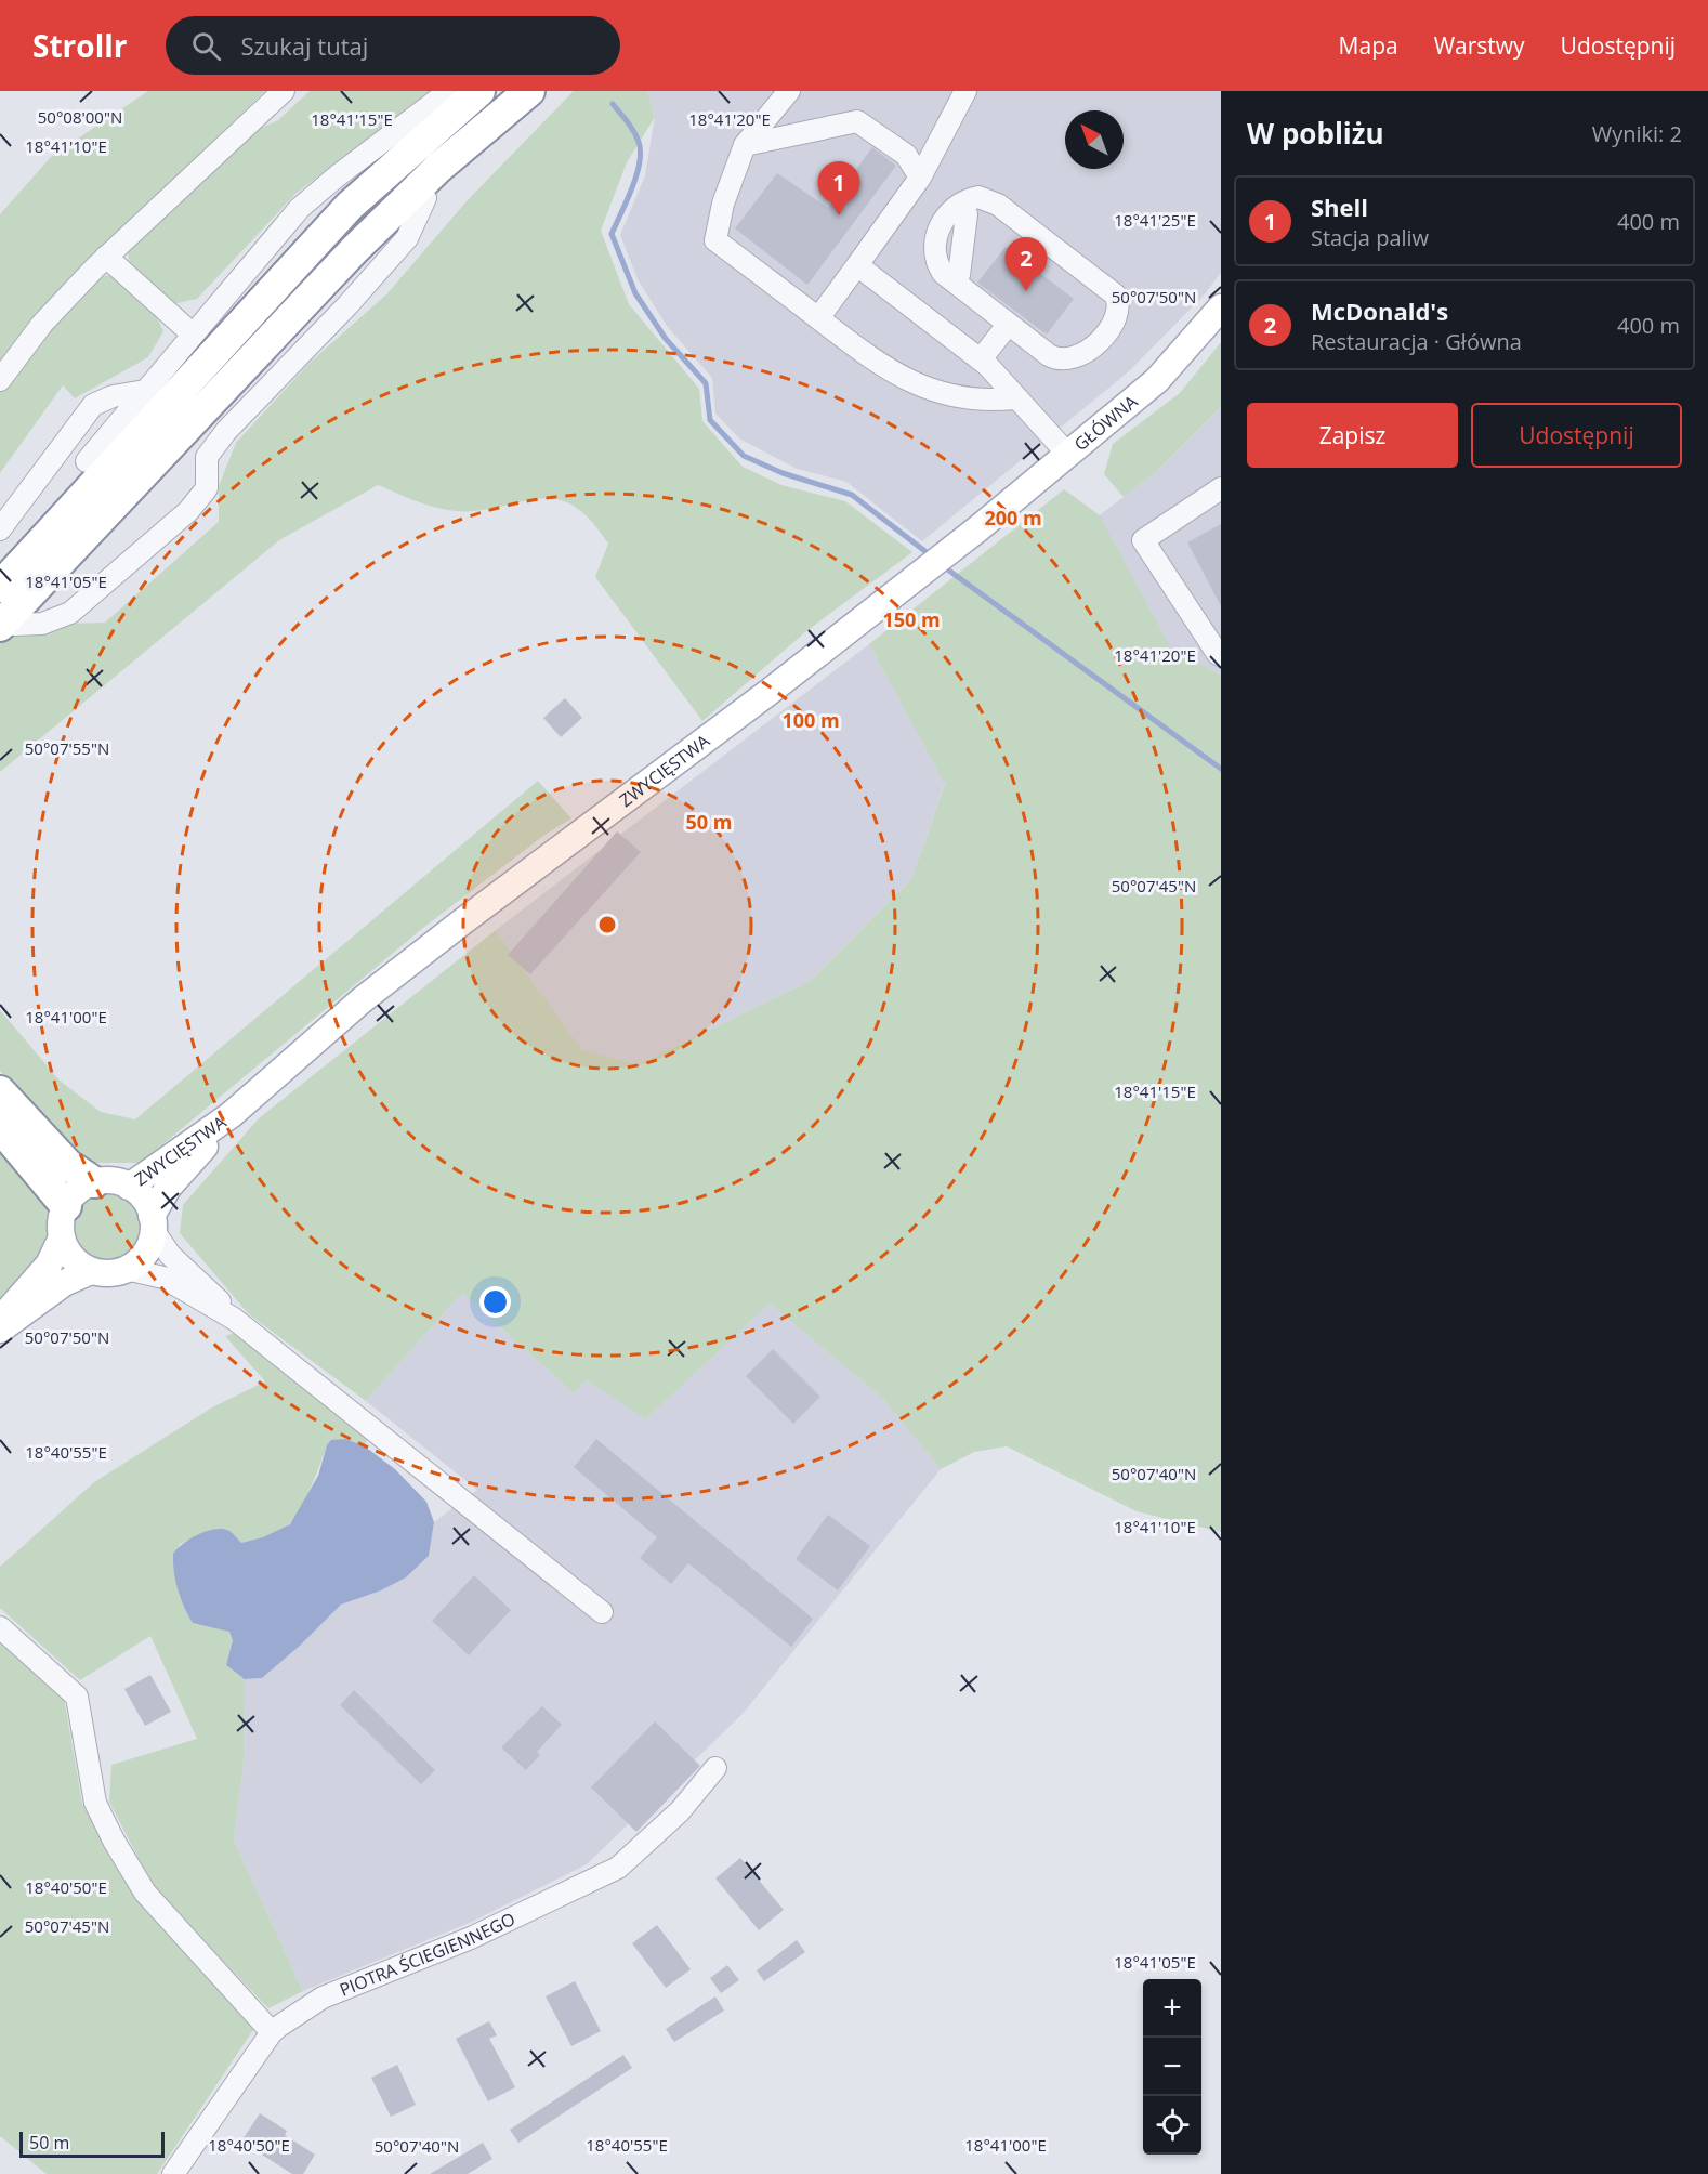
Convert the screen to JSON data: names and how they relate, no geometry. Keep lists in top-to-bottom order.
{
  "streets": {
    "main road": ["GŁÓWNA", "ZWYCIĘSTWA"],
    "street": ["PIOTRA ŚCIEGIENNEGO"]
  },
  "crossings": [
    ["GŁÓWNA", "ZWYCIĘSTWA"]
  ],
  "scale_bar": "50 m",
  "north": "top left",
  "page": {
    "header": "Strollr",
    "search": "Szukaj tutaj",
    "nav": ["Mapa", "Warstwy", "Udostępnij"],
    "heading": ["W pobliżu", "Wyniki: 2"],
    "pins": ["1", "2"],
    "list": [
      {
        "mark": "1",
        "name": "Shell",
        "note": "Stacja paliw",
        "value": "400 m"
      },
      {
        "mark": "2",
        "name": "McDonald's",
        "note": "Restauracja · Główna",
        "value": "400 m"
      }
    ],
    "buttons": ["Zapisz", "Udostępnij"],
    "map_buttons": ["+", "−"],
    "scale": "50 m"
  },
  "coordinates": [
    "50°08'00\"N",
    "18°41'15\"E",
    "18°41'20\"E",
    "18°41'10\"E",
    "18°41'25\"E",
    "50°07'50\"N",
    "18°41'05\"E",
    "50°07'55\"N",
    "50°07'45\"N",
    "18°41'00\"E",
    "18°40'55\"E",
    "50°07'40\"N",
    "18°40'50\"E"
  ],
  "rings": [
    "200 m",
    "150 m",
    "100 m",
    "50 m"
  ]
}
